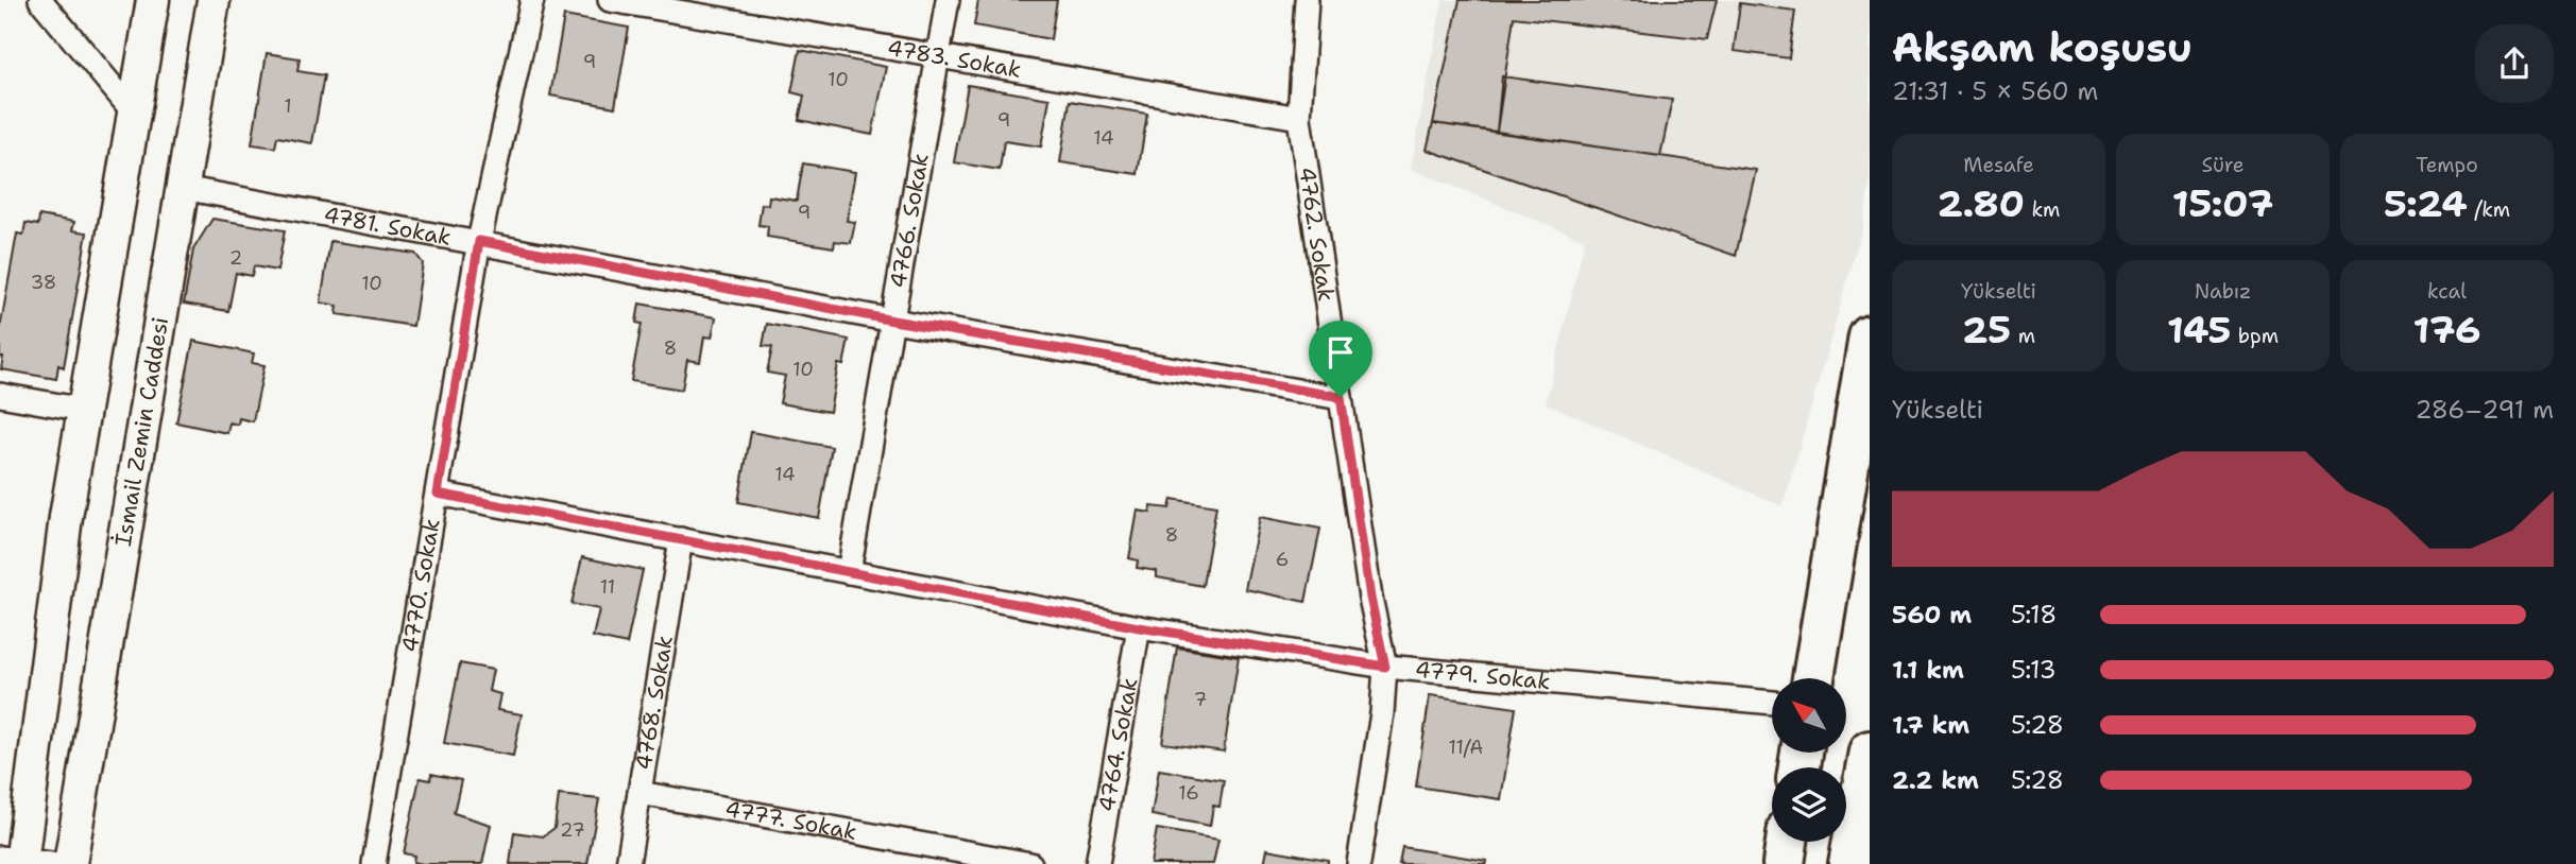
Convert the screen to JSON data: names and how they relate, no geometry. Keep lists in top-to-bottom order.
{
  "streets": {
    "main road": ["İsmail Zemin Caddesi"],
    "street": [
      "4783. Sokak",
      "4766. Sokak",
      "4781. Sokak",
      "4762. Sokak",
      "4770. Sokak",
      "4779. Sokak",
      "4768. Sokak",
      "4764. Sokak",
      "4777. Sokak"
    ]
  },
  "crossings": [
    ["4783. Sokak", "4766. Sokak"],
    ["4783. Sokak", "4762. Sokak"],
    ["4766. Sokak", "4781. Sokak"],
    ["4766. Sokak", "4779. Sokak"],
    ["4781. Sokak", "4762. Sokak"],
    ["4781. Sokak", "İsmail Zemin Caddesi"],
    ["4781. Sokak", "4770. Sokak"],
    ["4762. Sokak", "4779. Sokak"],
    ["4770. Sokak", "4779. Sokak"],
    ["4779. Sokak", "4768. Sokak"],
    ["4779. Sokak", "4764. Sokak"],
    ["4768. Sokak", "4777. Sokak"]
  ],
  "house_numbers": [
    "9",
    "10",
    "1",
    "9",
    "14",
    "9",
    "2",
    "38",
    "10",
    "8",
    "10",
    "14",
    "8",
    "6",
    "11",
    "7",
    "11/A",
    "16",
    "27"
  ],
  "north": "top left",
  "page": {
    "heading": ["Akşam koşusu", "21:31 · 5 × 560 m"],
    "stats": [
      ["Mesafe", "2.80 km"],
      ["Süre", "15:07"],
      ["Tempo", "5:24 /km"],
      ["Yükselti", "25 m"],
      ["Nabız", "145 bpm"],
      ["kcal", "176"]
    ],
    "chart": ["Yükselti", "286–291 m"],
    "list": [
      {
        "name": "560 m",
        "note": "5:18"
      },
      {
        "name": "1.1 km",
        "note": "5:13"
      },
      {
        "name": "1.7 km",
        "note": "5:28"
      },
      {
        "name": "2.2 km",
        "note": "5:28"
      }
    ]
  }
}
